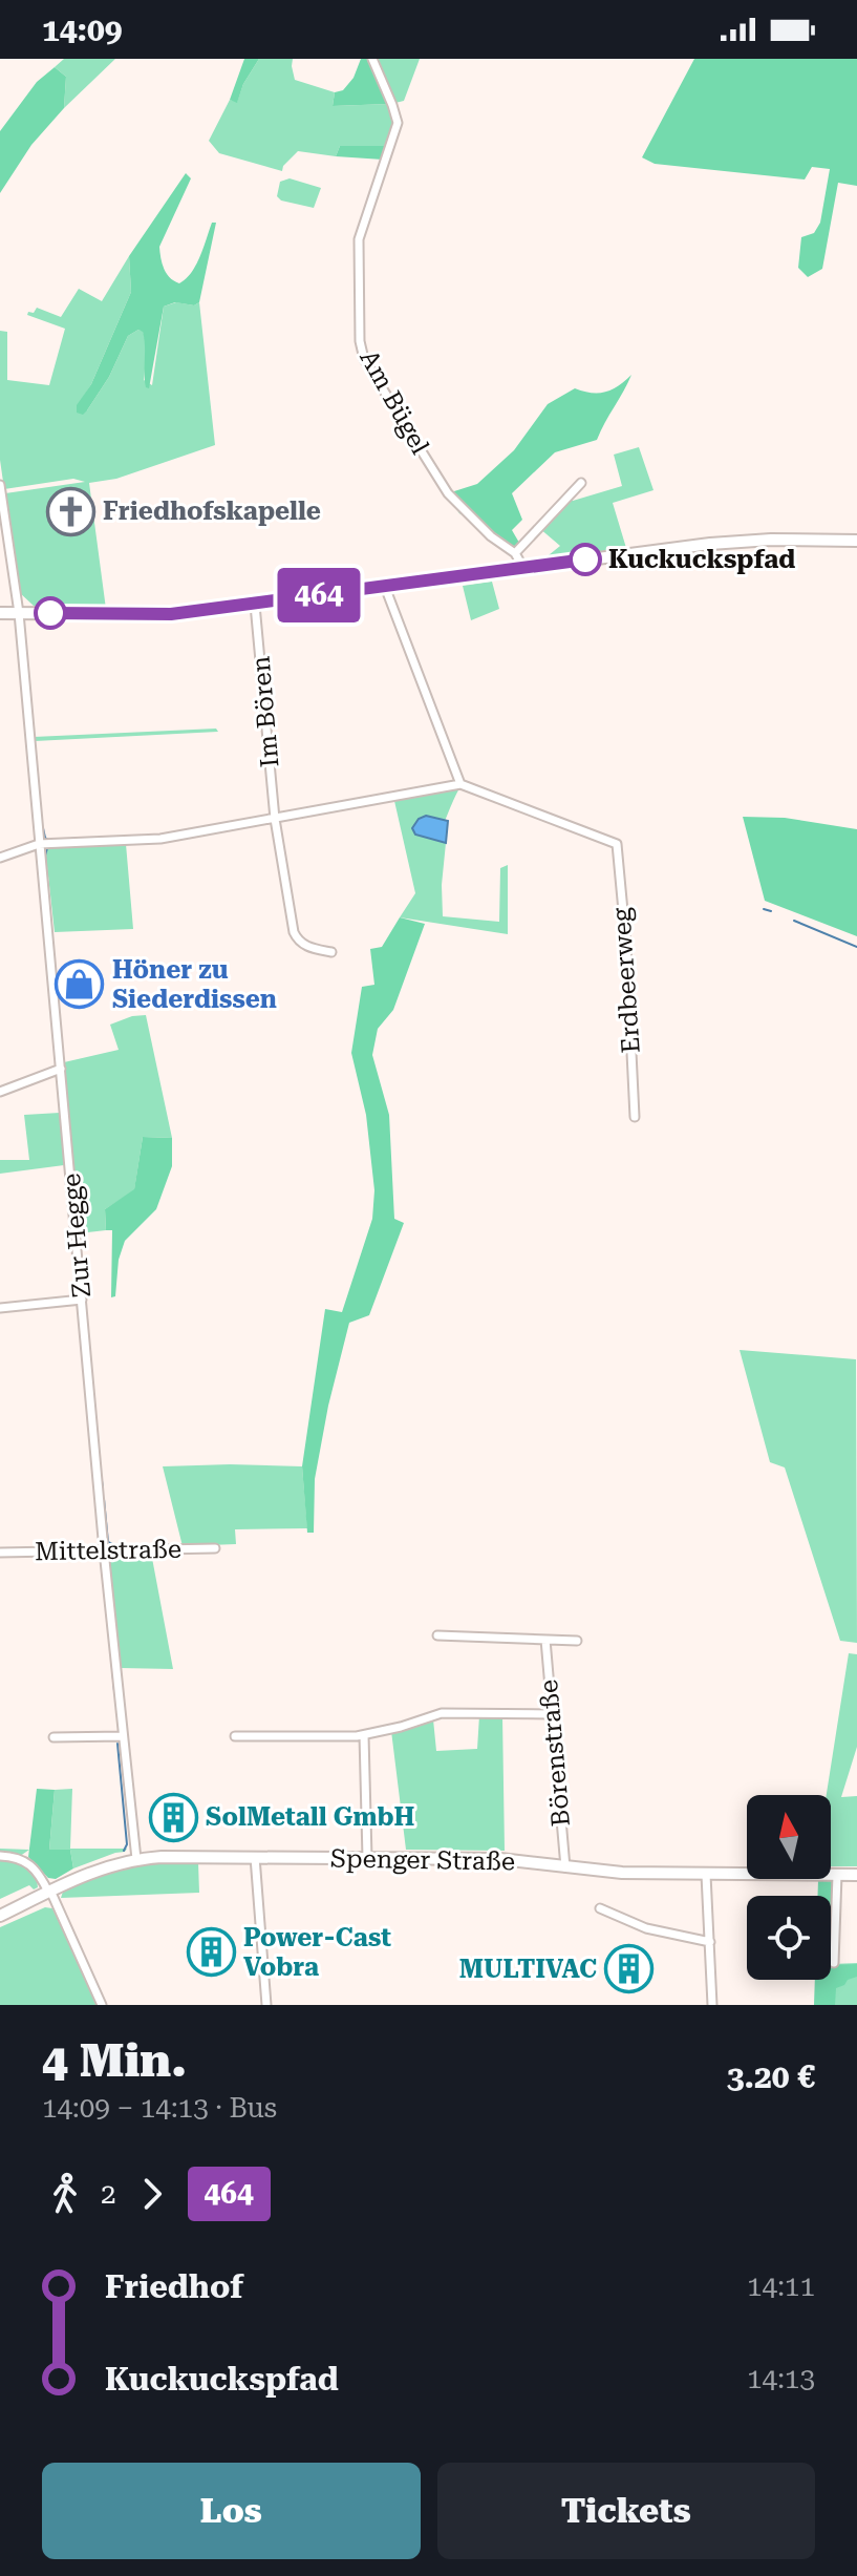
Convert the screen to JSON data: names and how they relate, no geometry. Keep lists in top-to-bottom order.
{
  "streets": {
    "street": [
      "Am Bügel",
      "Im Bören",
      "Erdbeerweg",
      "Zur Hegge",
      "Mittelstraße",
      "Börenstraße",
      "Spenger Straße"
    ]
  },
  "crossings": [
    ["Zur Hegge", "Mittelstraße"],
    ["Zur Hegge", "Spenger Straße"],
    ["Börenstraße", "Spenger Straße"]
  ],
  "places": {
    "church": ["Friedhofskapelle"],
    "other": ["Kuckuckspfad"],
    "shop": ["Höner zu Siederdissen"],
    "building": ["SolMetall GmbH", "Power-Cast Vobra", "MULTIVAC"]
  },
  "lines": ["bus line 464"],
  "north": "top",
  "page": {
    "status": "14:09",
    "on_map": "464",
    "heading": ["4 Min.", "14:09 – 14:13 · Bus", "3.20 €"],
    "legs": ["2", "464"],
    "list": [
      {
        "name": "Friedhof",
        "value": "14:11"
      },
      {
        "name": "Kuckuckspfad",
        "value": "14:13"
      }
    ],
    "buttons": ["Los", "Tickets"]
  }
}
